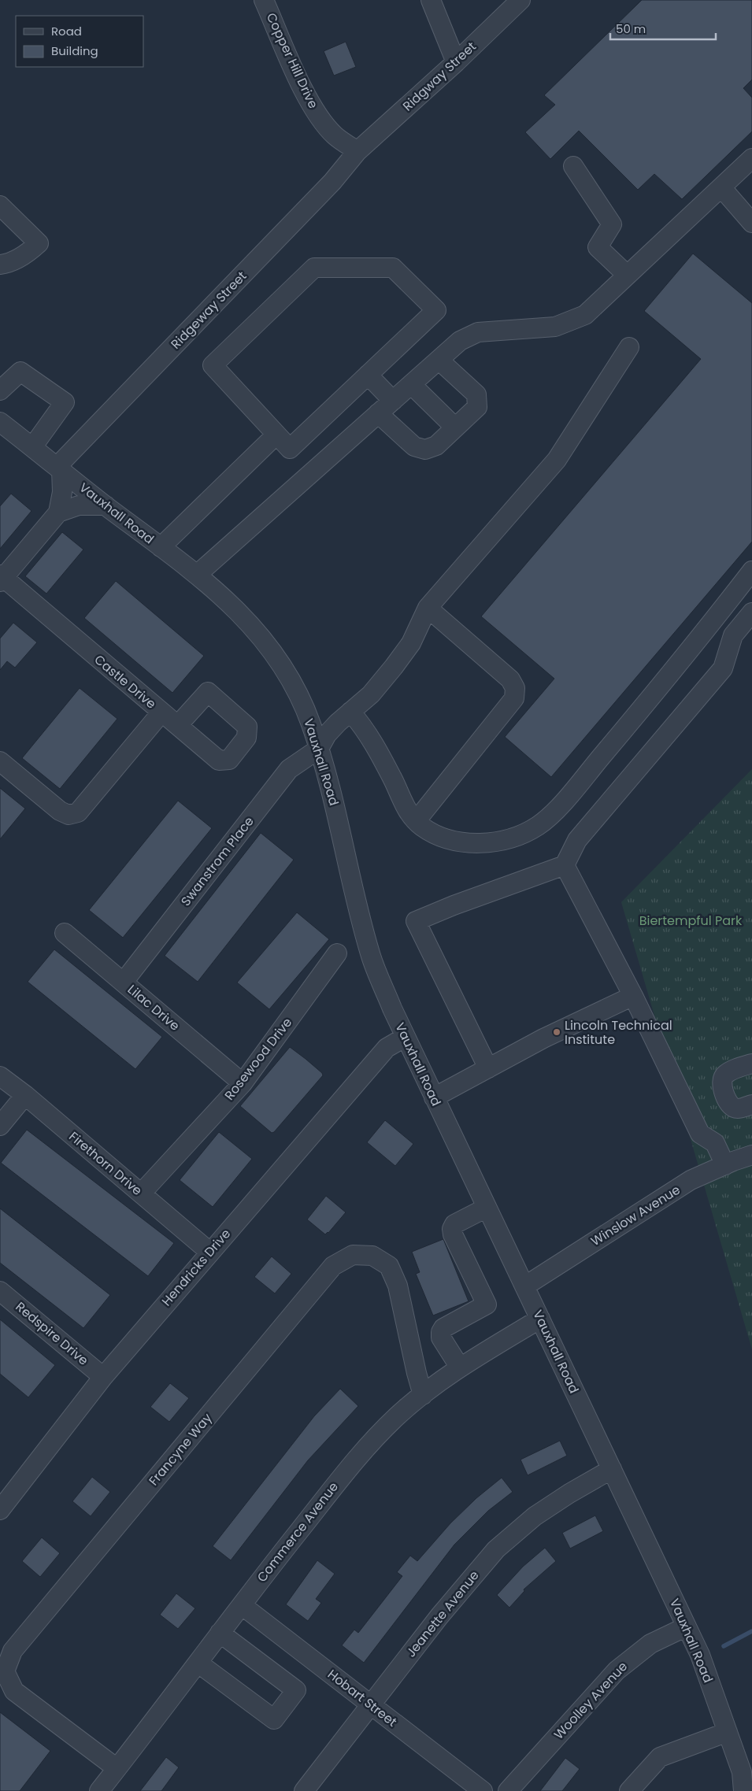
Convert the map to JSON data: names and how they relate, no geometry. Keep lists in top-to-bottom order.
{
  "streets": {
    "street": [
      "Copper Hill Drive",
      "Ridgway Street",
      "Ridgeway Street",
      "Vauxhall Road",
      "Castle Drive",
      "Swanstrom Place",
      "Lilac Drive",
      "Rosewood Drive",
      "Firethorn Drive",
      "Winslow Avenue",
      "Hendricks Drive",
      "Redspire Drive",
      "Francyne Way",
      "Commerce Avenue",
      "Jeanette Avenue",
      "Hobart Street",
      "Woolley Avenue"
    ]
  },
  "crossings": [
    ["Copper Hill Drive", "Ridgway Street"],
    ["Copper Hill Drive", "Ridgeway Street"],
    ["Ridgway Street", "Ridgeway Street"],
    ["Ridgeway Street", "Vauxhall Road"],
    ["Vauxhall Road", "Swanstrom Place"],
    ["Vauxhall Road", "Winslow Avenue"],
    ["Vauxhall Road", "Hendricks Drive"],
    ["Vauxhall Road", "Commerce Avenue"],
    ["Vauxhall Road", "Jeanette Avenue"],
    ["Vauxhall Road", "Woolley Avenue"],
    ["Swanstrom Place", "Lilac Drive"],
    ["Lilac Drive", "Rosewood Drive"],
    ["Rosewood Drive", "Firethorn Drive"],
    ["Firethorn Drive", "Hendricks Drive"],
    ["Hendricks Drive", "Redspire Drive"],
    ["Francyne Way", "Commerce Avenue"],
    ["Commerce Avenue", "Hobart Street"],
    ["Jeanette Avenue", "Hobart Street"]
  ],
  "parks": ["Biertempful Park"],
  "places": ["Lincoln Technical Institute"],
  "legend": ["Road", "Building"],
  "scale_bar": "50 m"
}
